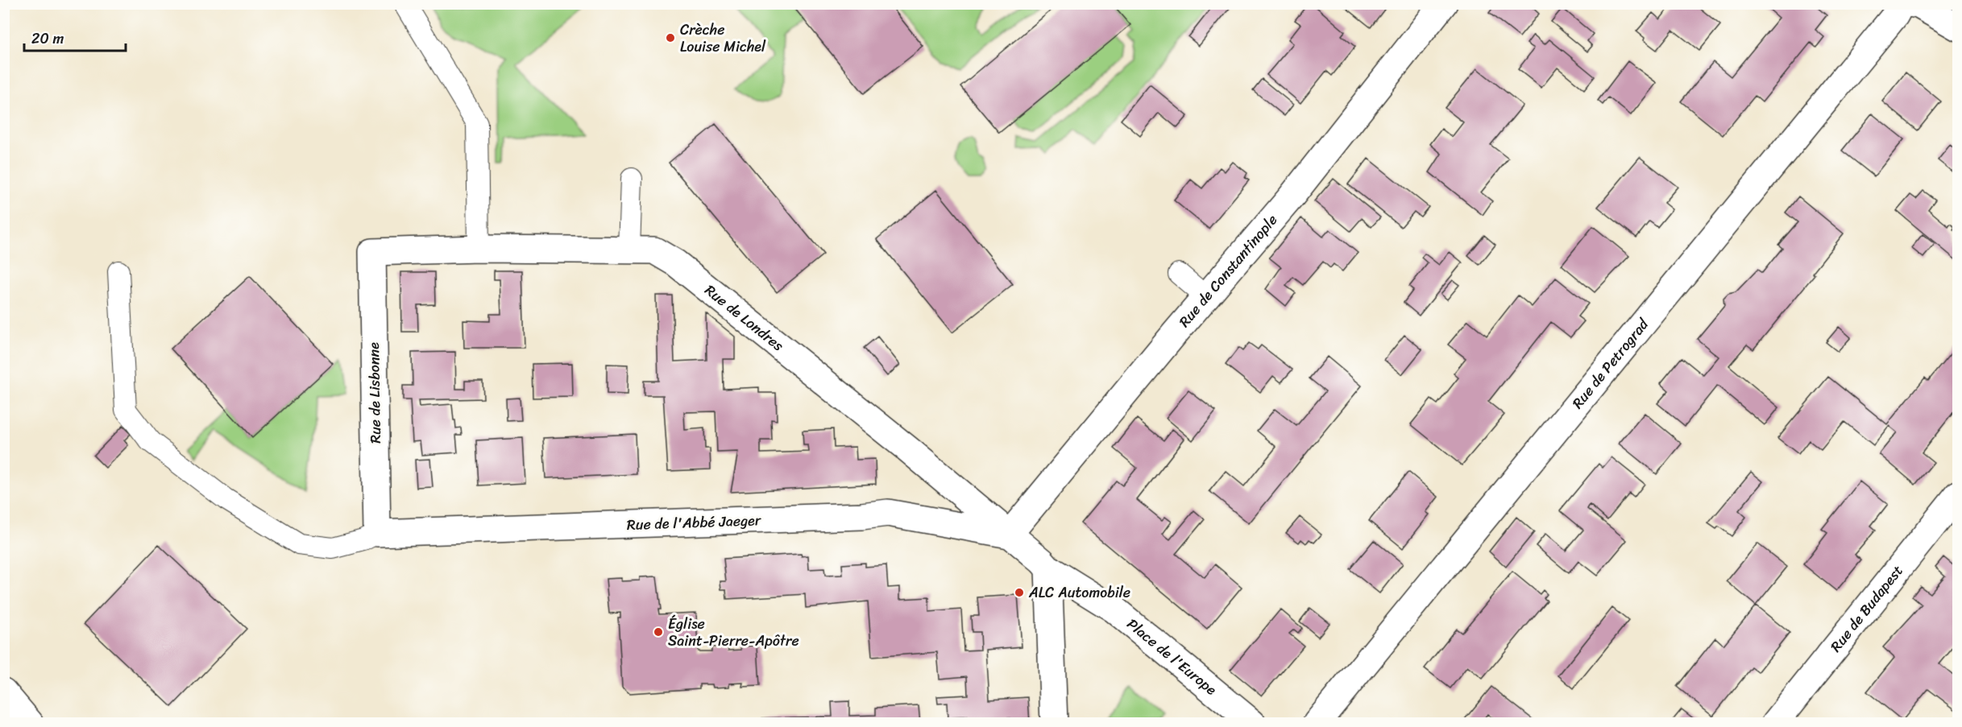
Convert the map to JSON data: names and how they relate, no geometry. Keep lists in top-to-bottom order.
{
  "streets": {
    "street": [
      "Rue de Constantinople",
      "Rue de Londres",
      "Rue de Petrograd",
      "Rue de Lisbonne",
      "Rue de l'Abbé Jaeger",
      "Rue de Budapest",
      "Place de l'Europe"
    ]
  },
  "crossings": [
    ["Rue de Constantinople", "Rue de Londres"],
    ["Rue de Constantinople", "Rue de l'Abbé Jaeger"],
    ["Rue de Londres", "Rue de Lisbonne"],
    ["Rue de Londres", "Rue de l'Abbé Jaeger"],
    ["Rue de Londres", "Place de l'Europe"],
    ["Rue de Lisbonne", "Rue de l'Abbé Jaeger"]
  ],
  "places": ["Crèche Louise Michel", "ALC Automobile", "Église Saint-Pierre-Apôtre"],
  "scale_bar": "20 m"
}
